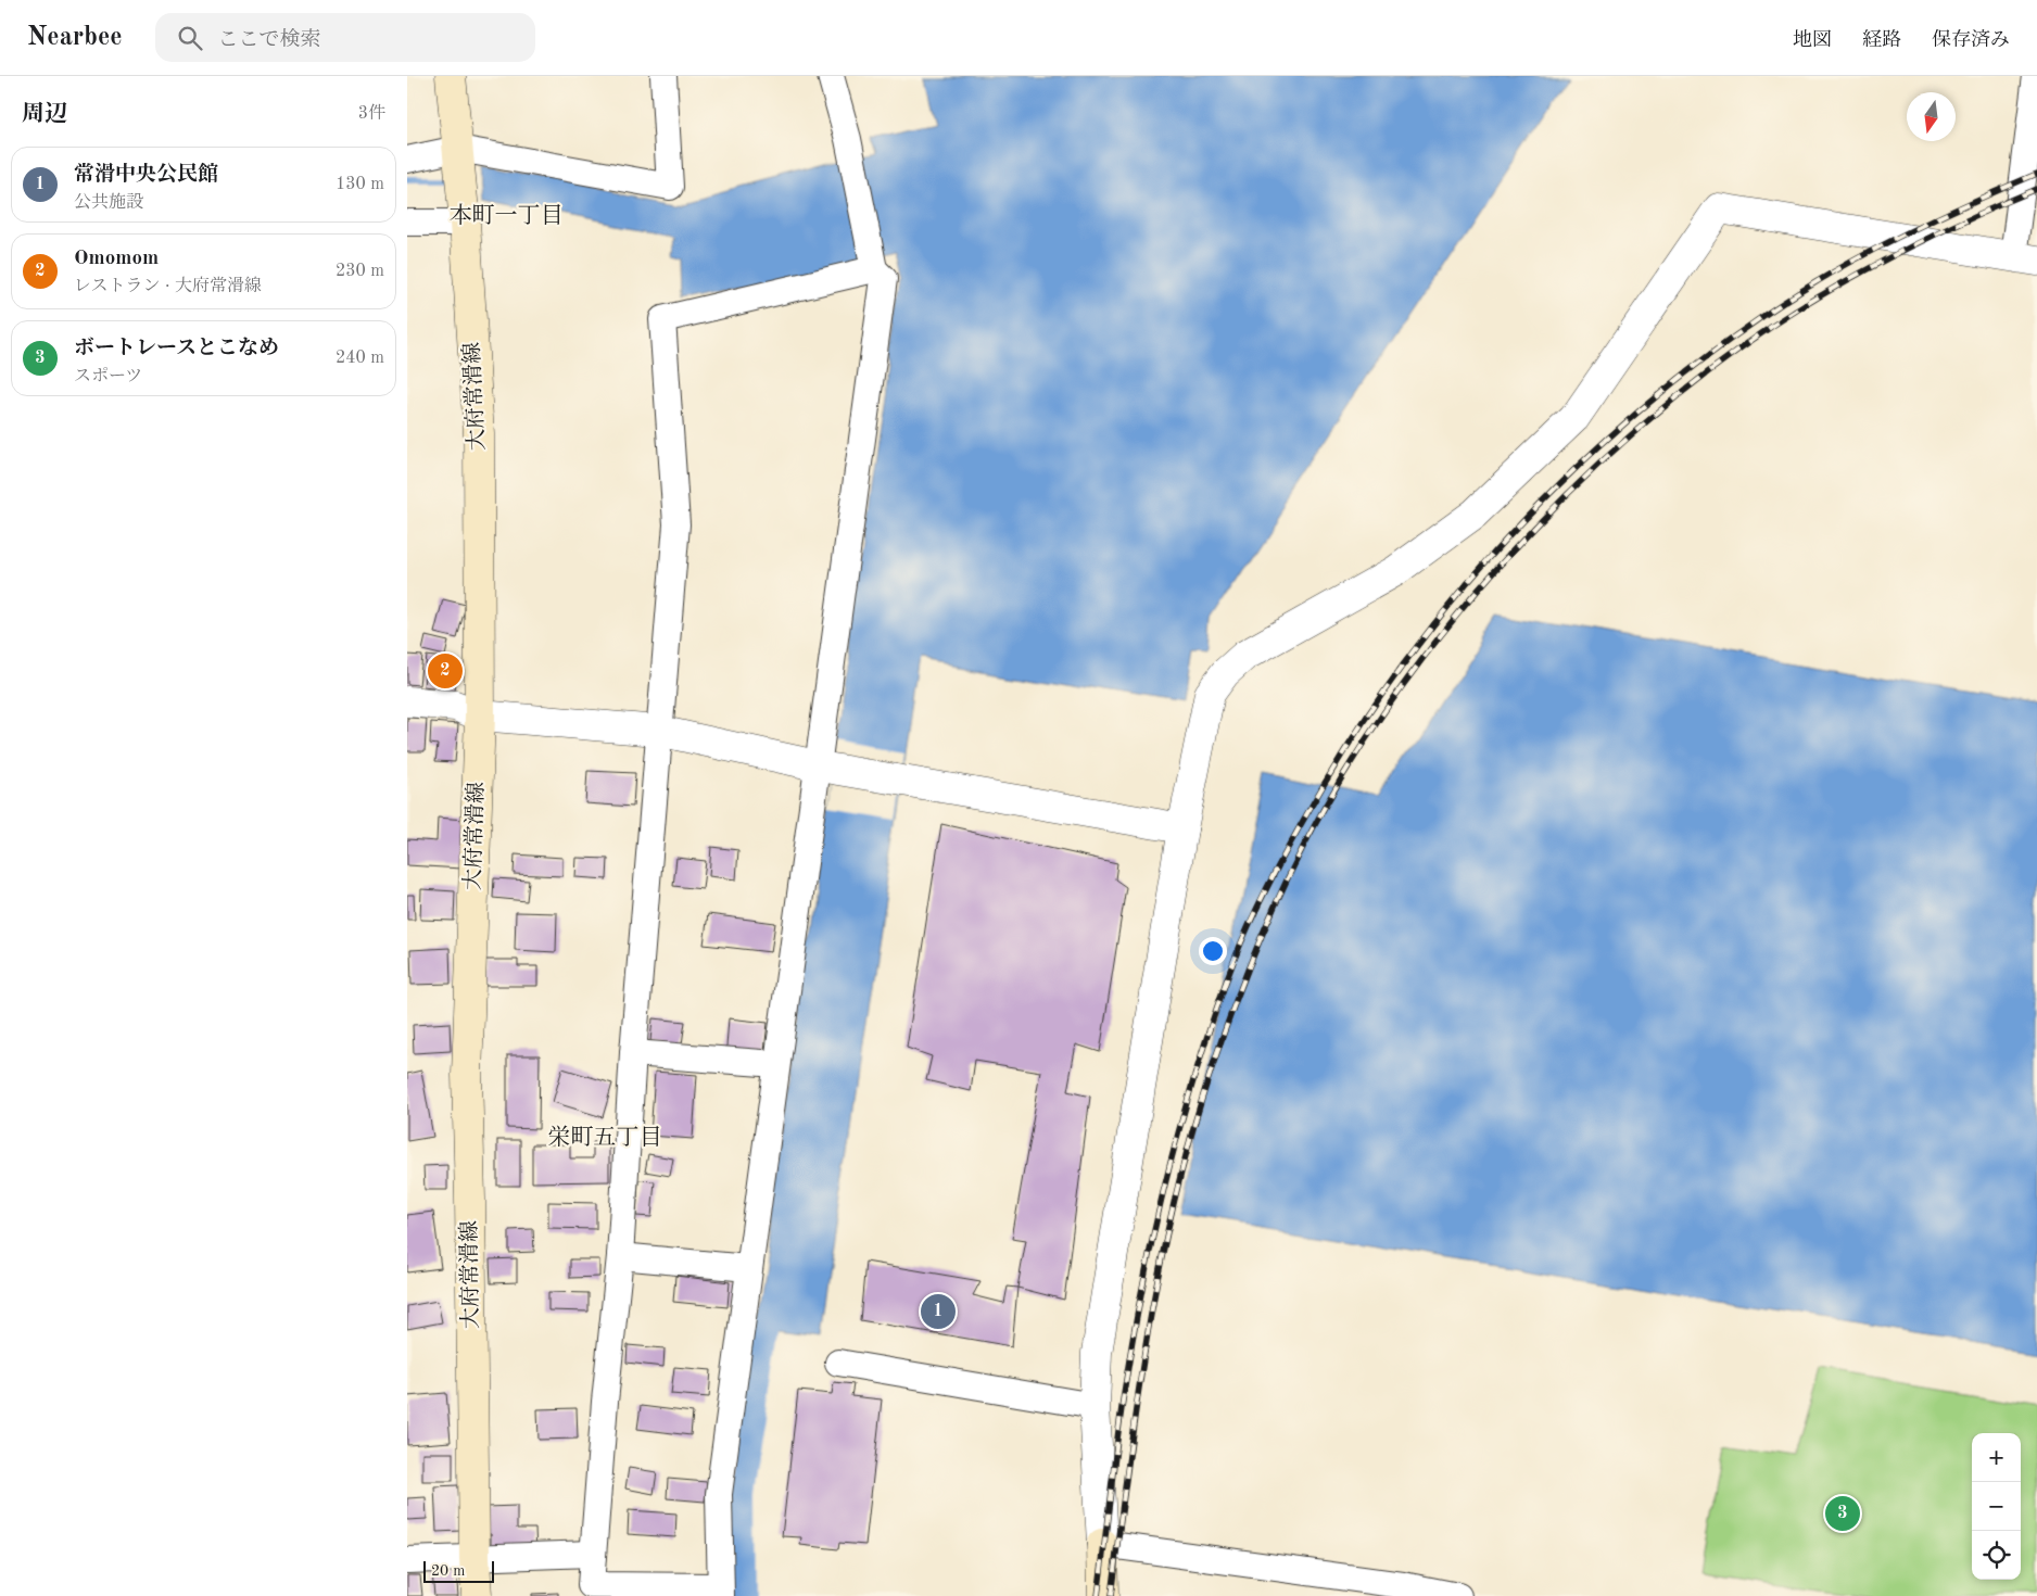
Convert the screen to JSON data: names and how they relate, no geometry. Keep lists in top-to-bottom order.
{
  "streets": {
    "main road": ["大府常滑線"]
  },
  "districts": ["本町一丁目", "栄町五丁目"],
  "scale_bar": "20 m",
  "north": "bottom",
  "page": {
    "header": "Nearbee",
    "search": "ここで検索",
    "nav": ["地図", "経路", "保存済み"],
    "heading": ["周辺", "3件"],
    "list": [
      {
        "mark": "1",
        "name": "常滑中央公民館",
        "note": "公共施設",
        "value": "130 m"
      },
      {
        "mark": "2",
        "name": "Omomom",
        "note": "レストラン · 大府常滑線",
        "value": "230 m"
      },
      {
        "mark": "3",
        "name": "ボートレースとこなめ",
        "note": "スポーツ",
        "value": "240 m"
      }
    ],
    "pins": ["2", "1", "3"],
    "map_buttons": ["+", "−"],
    "scale": "20 m"
  }
}
